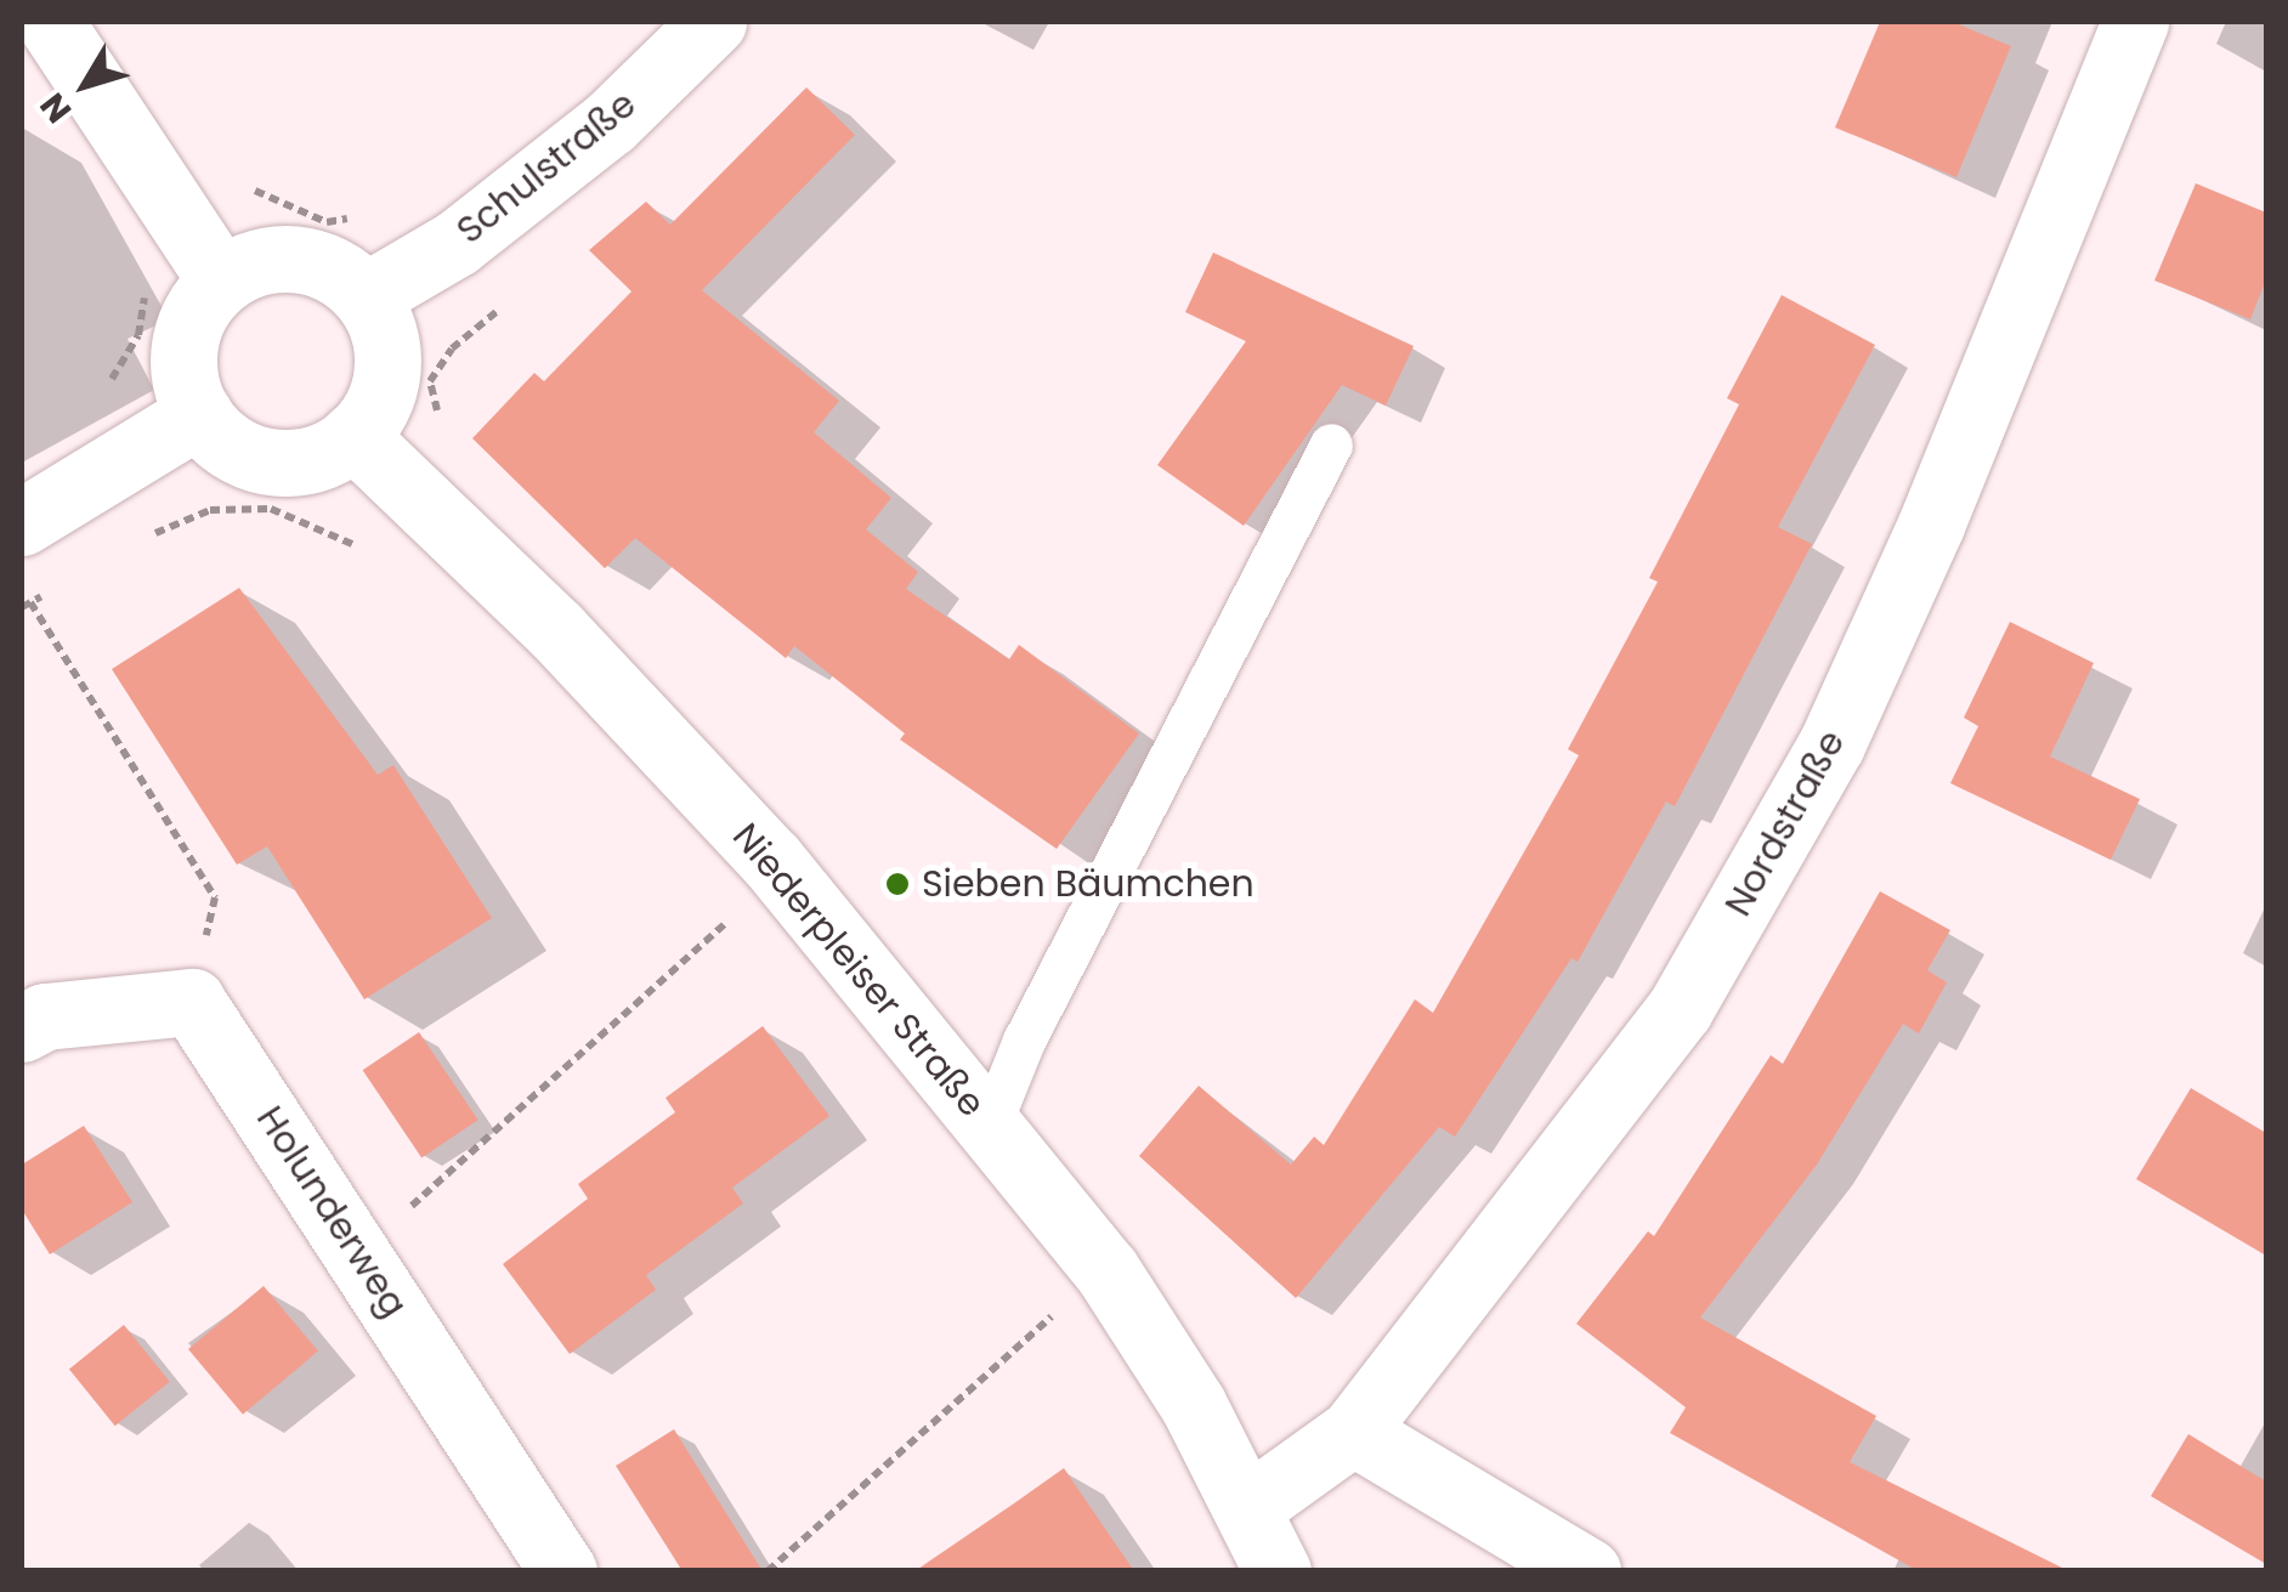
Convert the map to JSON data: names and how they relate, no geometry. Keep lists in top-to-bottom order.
{
  "streets": {
    "street": [
      "Schulstraße",
      "Nordstraße",
      "Niederpleiser Straße",
      "Holunderweg"
    ]
  },
  "crossings": [
    ["Schulstraße", "Niederpleiser Straße"],
    ["Nordstraße", "Niederpleiser Straße"]
  ],
  "places": ["Sieben Bäumchen"],
  "north": "bottom left"
}
